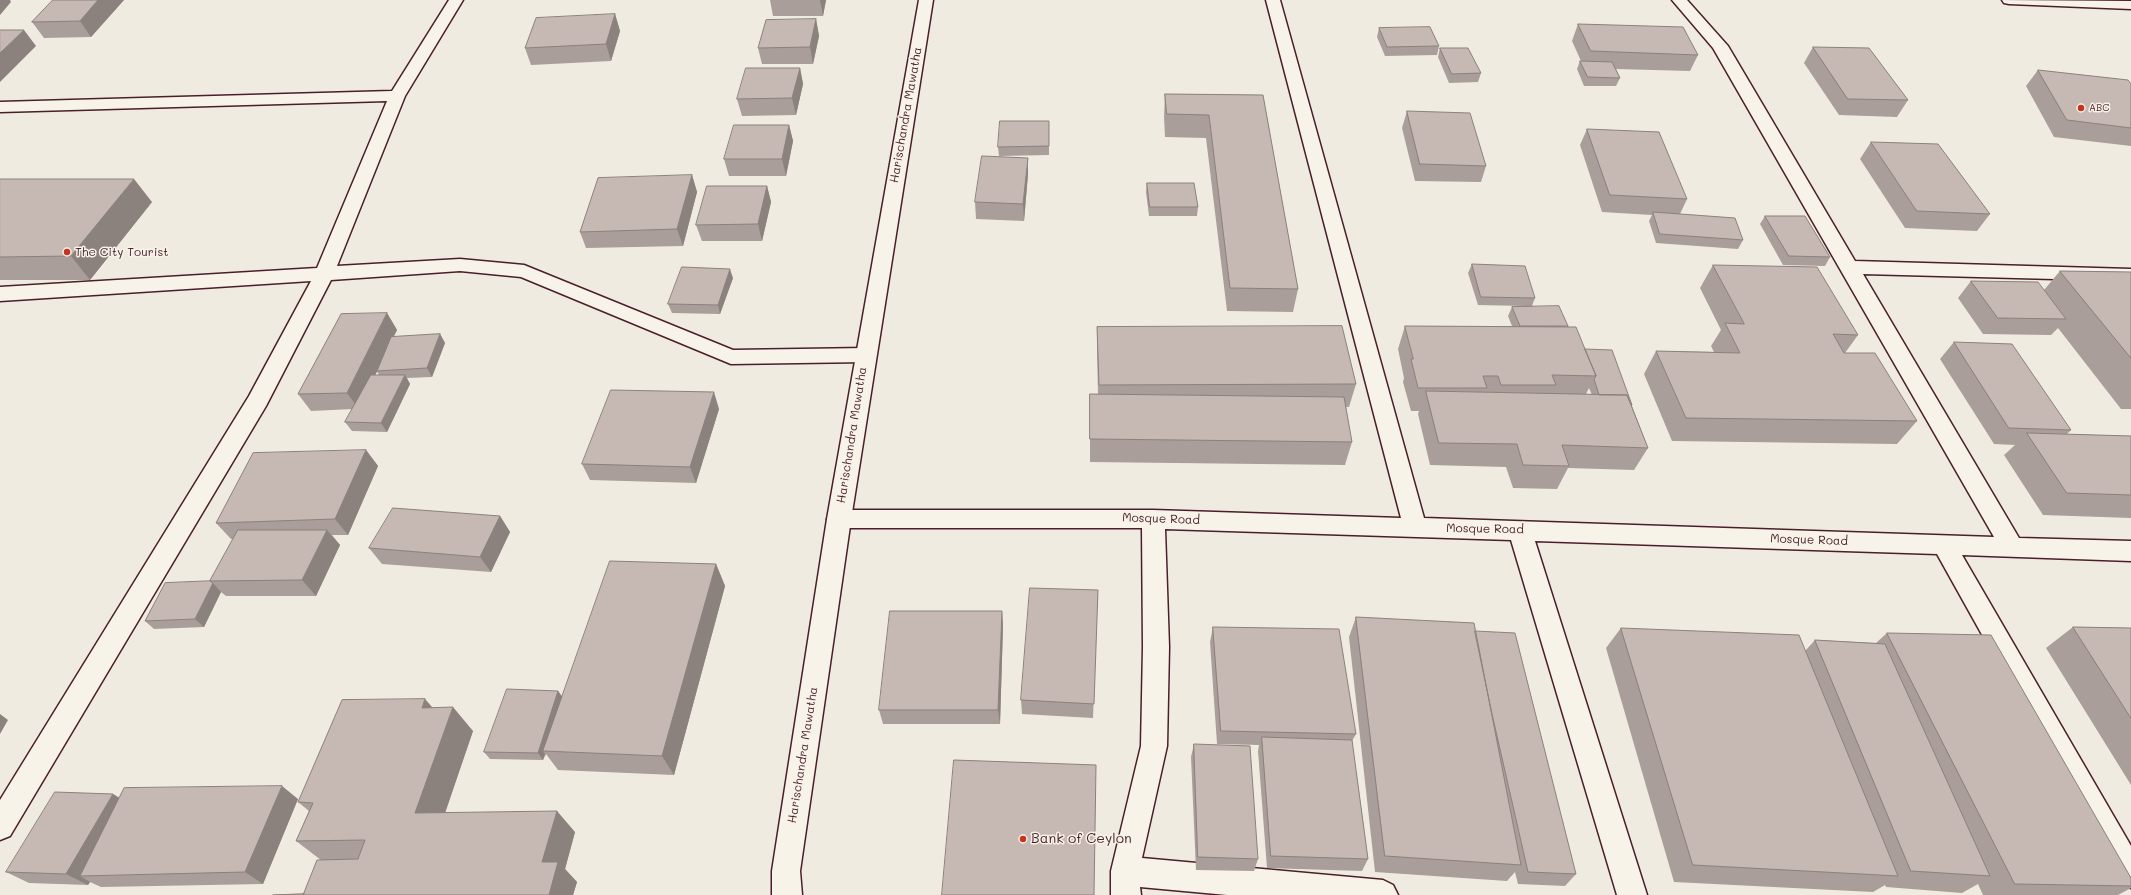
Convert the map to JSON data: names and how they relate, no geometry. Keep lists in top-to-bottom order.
{
  "streets": {
    "street": ["Harischandra Mawatha", "Mosque Road"]
  },
  "crossings": [
    ["Harischandra Mawatha", "Mosque Road"]
  ],
  "places": ["ABC", "The City Tourist", "Bank of Ceylon"]
}
